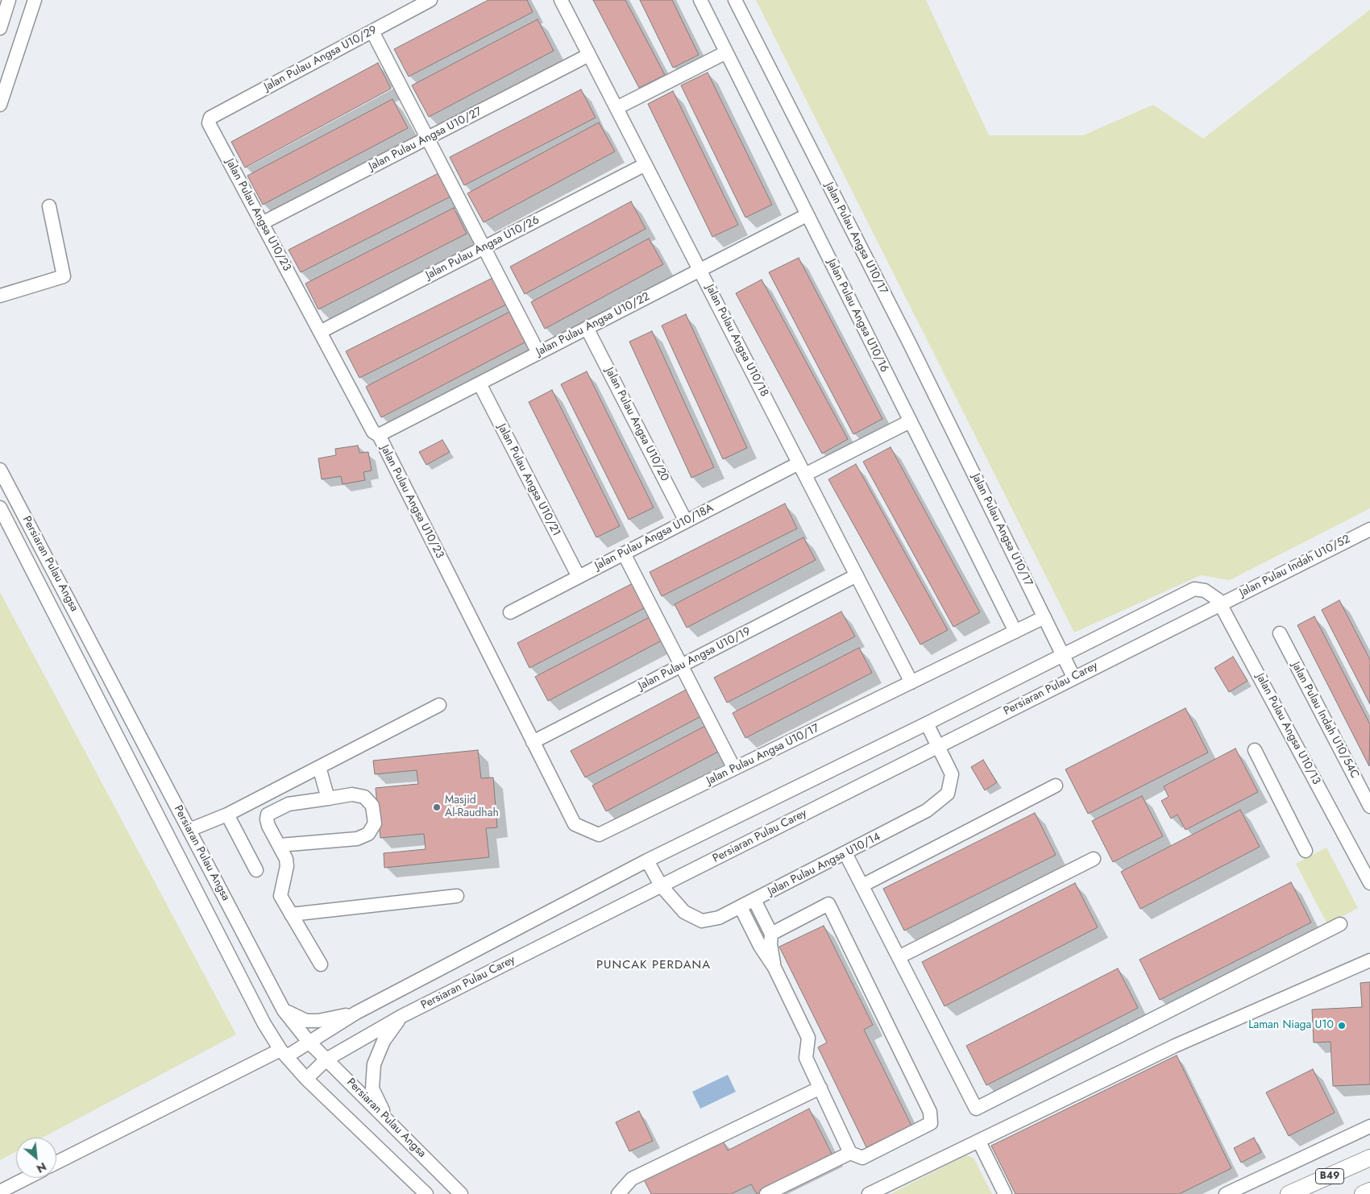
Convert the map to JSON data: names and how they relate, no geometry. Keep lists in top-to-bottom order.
{
  "streets": {
    "main road": ["B49"],
    "street": [
      "Jalan Pulau Angsa U10/29",
      "Jalan Pulau Angsa U10/27",
      "Jalan Pulau Angsa U10/23",
      "Jalan Pulau Angsa U10/17",
      "Jalan Pulau Angsa U10/26",
      "Jalan Pulau Angsa U10/16",
      "Jalan Pulau Angsa U10/22",
      "Jalan Pulau Angsa U10/18",
      "Jalan Pulau Angsa U10/20",
      "Jalan Pulau Angsa U10/21",
      "Jalan Pulau Angsa U10/18A",
      "Persiaran Pulau Angsa",
      "Jalan Pulau Indah U10/52",
      "Jalan Pulau Angsa U10/19",
      "Persiaran Pulau Carey",
      "Jalan Pulau Indah U10/54C",
      "Jalan Pulau Angsa U10/13",
      "Jalan Pulau Angsa U10/14"
    ]
  },
  "crossings": [
    ["Jalan Pulau Angsa U10/29", "Jalan Pulau Angsa U10/23"],
    ["Jalan Pulau Angsa U10/27", "Jalan Pulau Angsa U10/23"],
    ["Jalan Pulau Angsa U10/27", "Jalan Pulau Angsa U10/18"],
    ["Jalan Pulau Angsa U10/23", "Jalan Pulau Angsa U10/17"],
    ["Jalan Pulau Angsa U10/23", "Jalan Pulau Angsa U10/26"],
    ["Jalan Pulau Angsa U10/23", "Jalan Pulau Angsa U10/22"],
    ["Jalan Pulau Angsa U10/23", "Jalan Pulau Angsa U10/19"],
    ["Jalan Pulau Angsa U10/17", "Jalan Pulau Angsa U10/16"],
    ["Jalan Pulau Angsa U10/17", "Jalan Pulau Angsa U10/18"],
    ["Jalan Pulau Angsa U10/26", "Jalan Pulau Angsa U10/18"],
    ["Jalan Pulau Angsa U10/16", "Jalan Pulau Angsa U10/22"],
    ["Jalan Pulau Angsa U10/22", "Jalan Pulau Angsa U10/18"],
    ["Jalan Pulau Angsa U10/22", "Jalan Pulau Angsa U10/20"],
    ["Jalan Pulau Angsa U10/22", "Jalan Pulau Angsa U10/21"],
    ["Jalan Pulau Angsa U10/18", "Jalan Pulau Angsa U10/18A"],
    ["Jalan Pulau Angsa U10/18", "Jalan Pulau Angsa U10/19"],
    ["Jalan Pulau Angsa U10/20", "Jalan Pulau Angsa U10/18A"],
    ["Jalan Pulau Angsa U10/21", "Jalan Pulau Angsa U10/18A"],
    ["Persiaran Pulau Angsa", "Persiaran Pulau Carey"],
    ["Jalan Pulau Indah U10/52", "Persiaran Pulau Carey"],
    ["Jalan Pulau Indah U10/52", "Jalan Pulau Angsa U10/13"],
    ["Persiaran Pulau Carey", "Jalan Pulau Angsa U10/13"],
    ["Persiaran Pulau Carey", "Jalan Pulau Angsa U10/14"]
  ],
  "districts": ["PUNCAK PERDANA"],
  "places": ["Masjid Al-Raudhah", "Laman Niaga U10"],
  "north": "bottom right"
}
